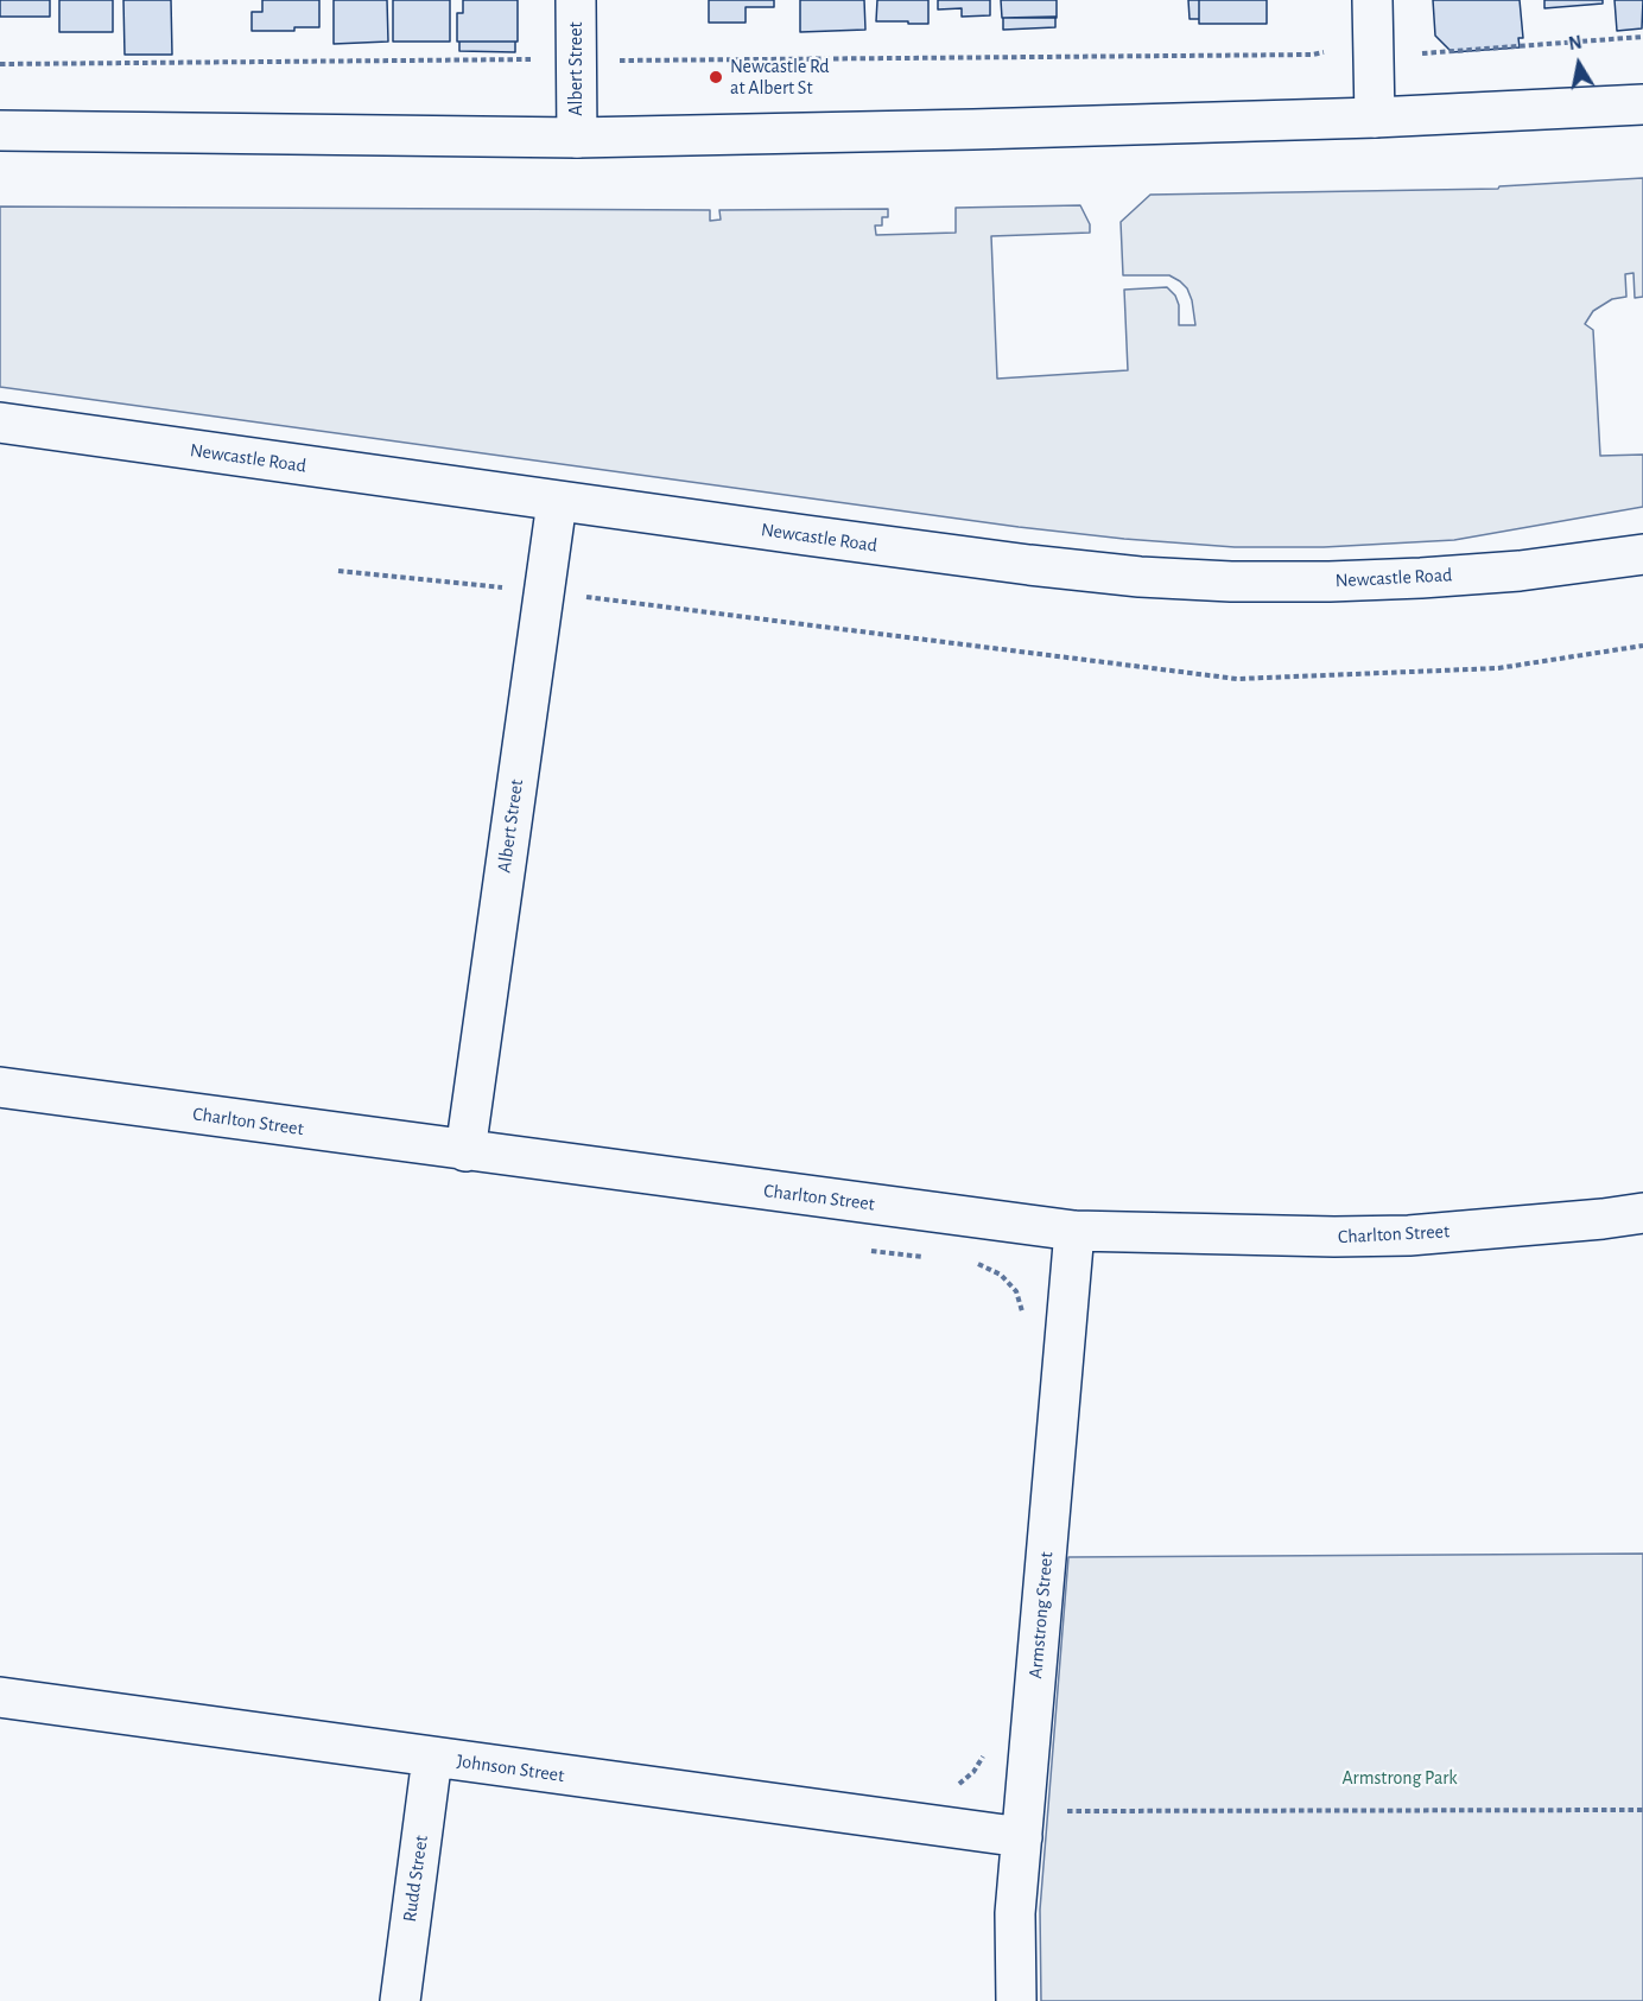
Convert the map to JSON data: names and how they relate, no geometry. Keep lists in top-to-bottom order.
{
  "streets": {
    "main road": [
      "Albert Street",
      "Newcastle Road",
      "Charlton Street",
      "Armstrong Street",
      "Johnson Street",
      "Rudd Street"
    ]
  },
  "crossings": [
    ["Albert Street", "Newcastle Road"],
    ["Albert Street", "Charlton Street"],
    ["Charlton Street", "Armstrong Street"],
    ["Armstrong Street", "Johnson Street"],
    ["Johnson Street", "Rudd Street"]
  ],
  "parks": ["Armstrong Park"],
  "places": ["Newcastle Rd at Albert St"],
  "north": "top"
}
